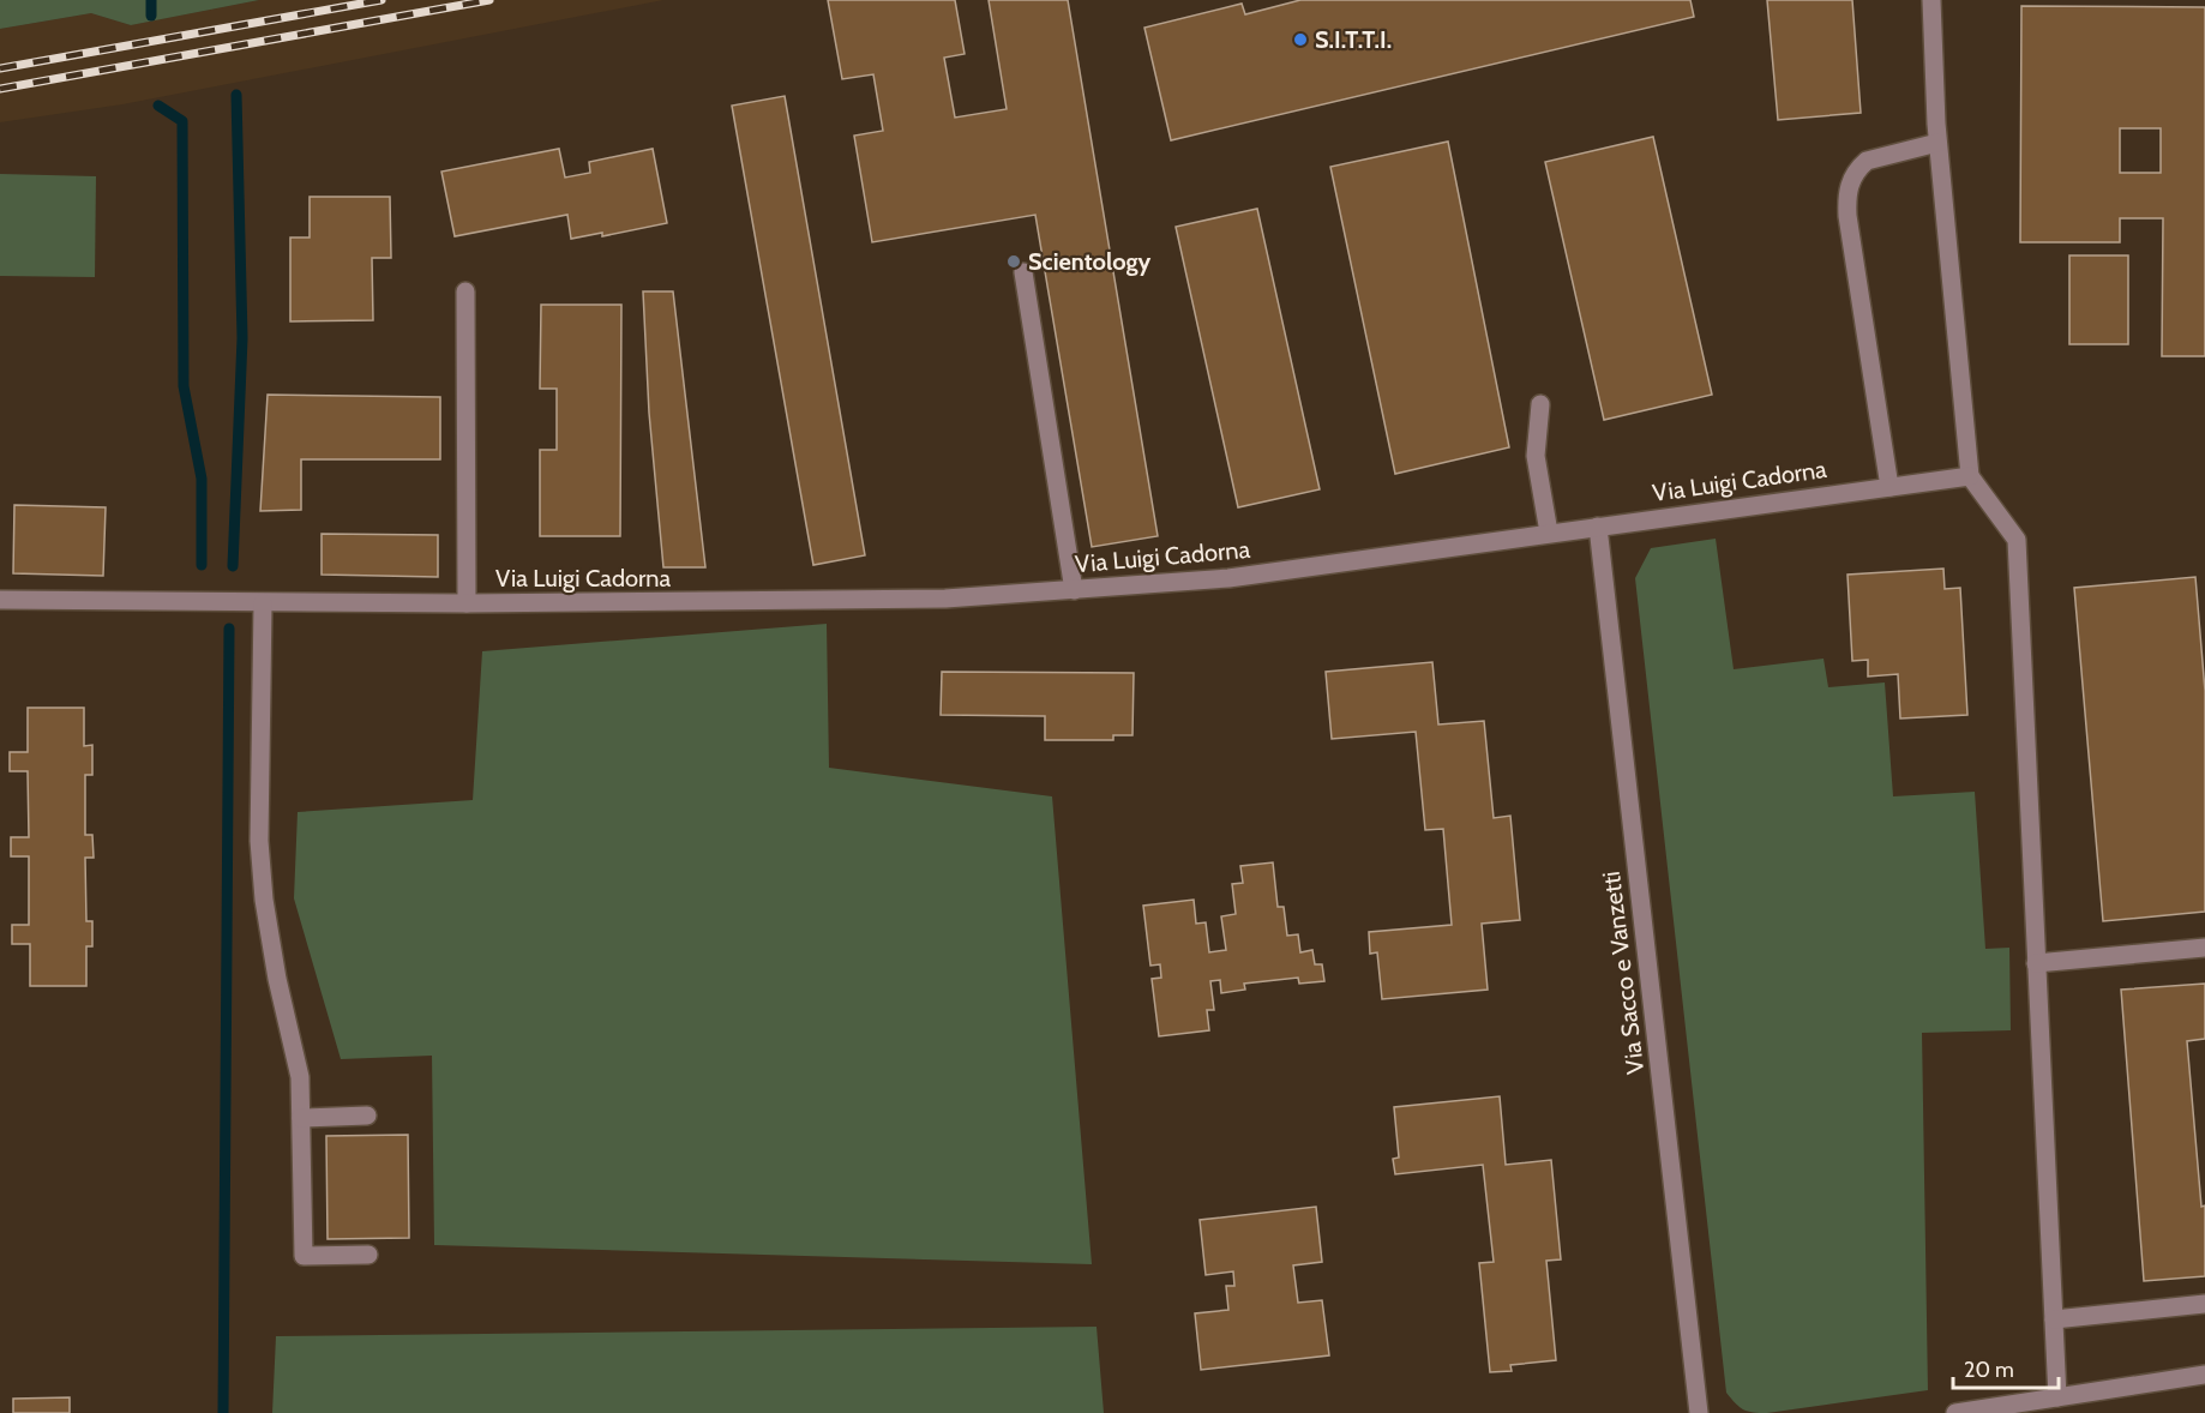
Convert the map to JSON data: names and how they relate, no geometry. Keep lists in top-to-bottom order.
{
  "streets": {
    "street": ["Via Luigi Cadorna", "Via Sacco e Vanzetti"]
  },
  "crossings": [
    ["Via Luigi Cadorna", "Via Sacco e Vanzetti"]
  ],
  "places": ["S.I.T.T.I.", "Scientology"],
  "scale_bar": "20 m"
}
